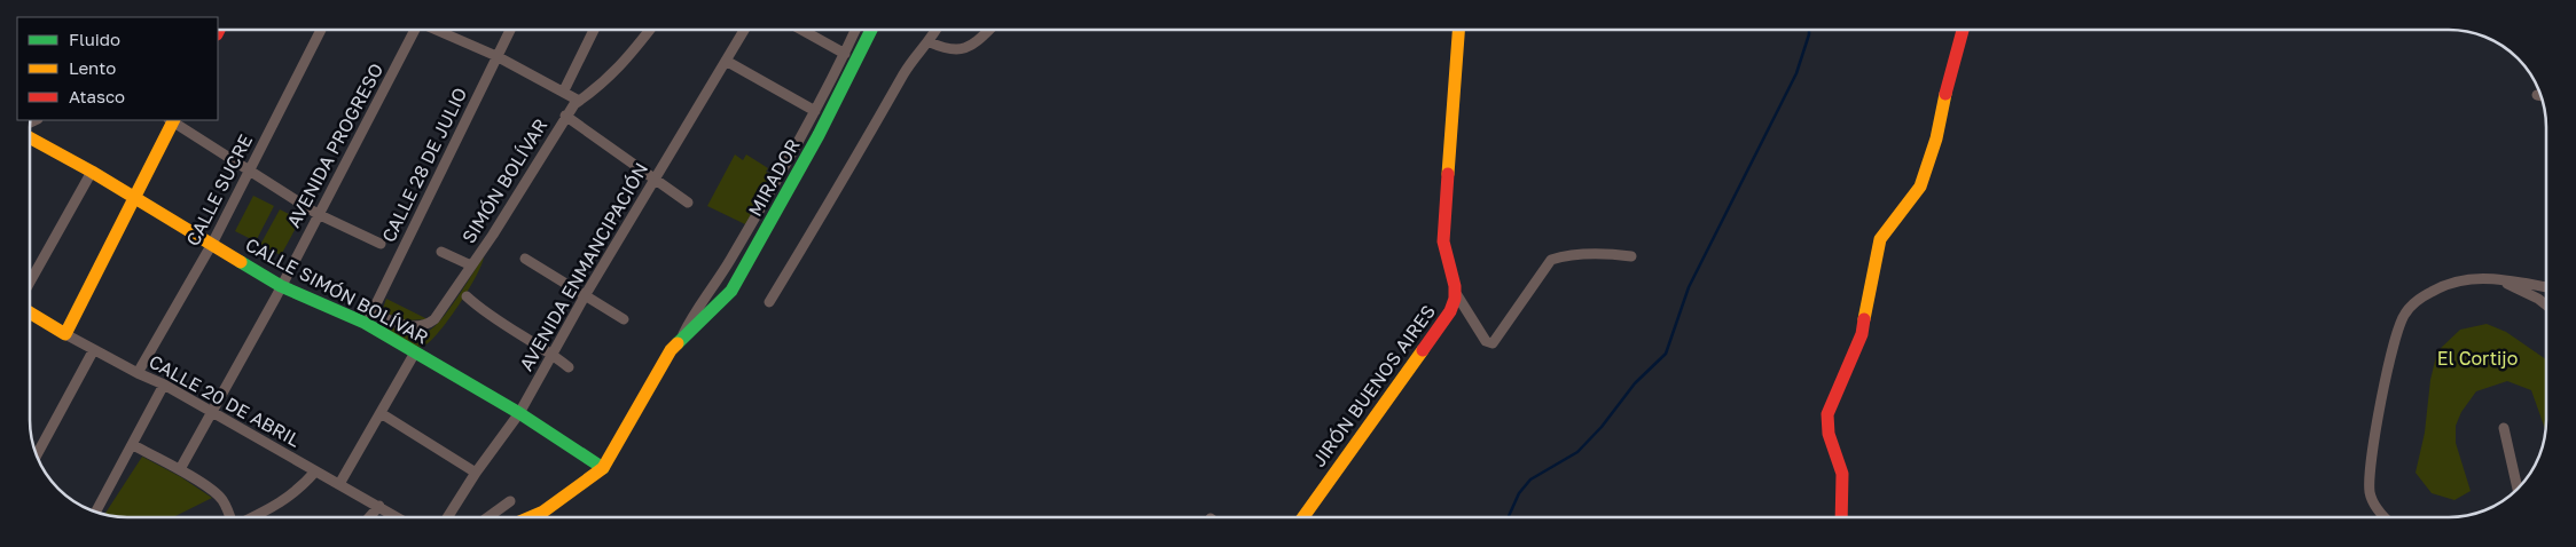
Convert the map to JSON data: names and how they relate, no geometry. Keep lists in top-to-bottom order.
{
  "streets": {
    "street": [
      "AVENIDA PROGRESO",
      "CALLE 28 DE JULIO",
      "MIRADOR",
      "SIMÓN BOLÍVAR",
      "CALLE SUCRE",
      "AVENIDA ENMANCIPACIÓN",
      "CALLE SIMÓN BOLÍVAR",
      "JIRÓN BUENOS AIRES",
      "CALLE 20 DE ABRIL"
    ]
  },
  "crossings": [
    ["AVENIDA PROGRESO", "CALLE SIMÓN BOLÍVAR"],
    ["AVENIDA PROGRESO", "CALLE 20 DE ABRIL"],
    ["CALLE 28 DE JULIO", "SIMÓN BOLÍVAR"],
    ["CALLE 28 DE JULIO", "CALLE SIMÓN BOLÍVAR"],
    ["MIRADOR", "CALLE SIMÓN BOLÍVAR"],
    ["SIMÓN BOLÍVAR", "CALLE SIMÓN BOLÍVAR"],
    ["CALLE SUCRE", "CALLE SIMÓN BOLÍVAR"],
    ["CALLE SUCRE", "CALLE 20 DE ABRIL"],
    ["AVENIDA ENMANCIPACIÓN", "CALLE SIMÓN BOLÍVAR"]
  ],
  "parks": ["El Cortijo"],
  "legend": ["Fluido", "Lento", "Atasco"]
}
